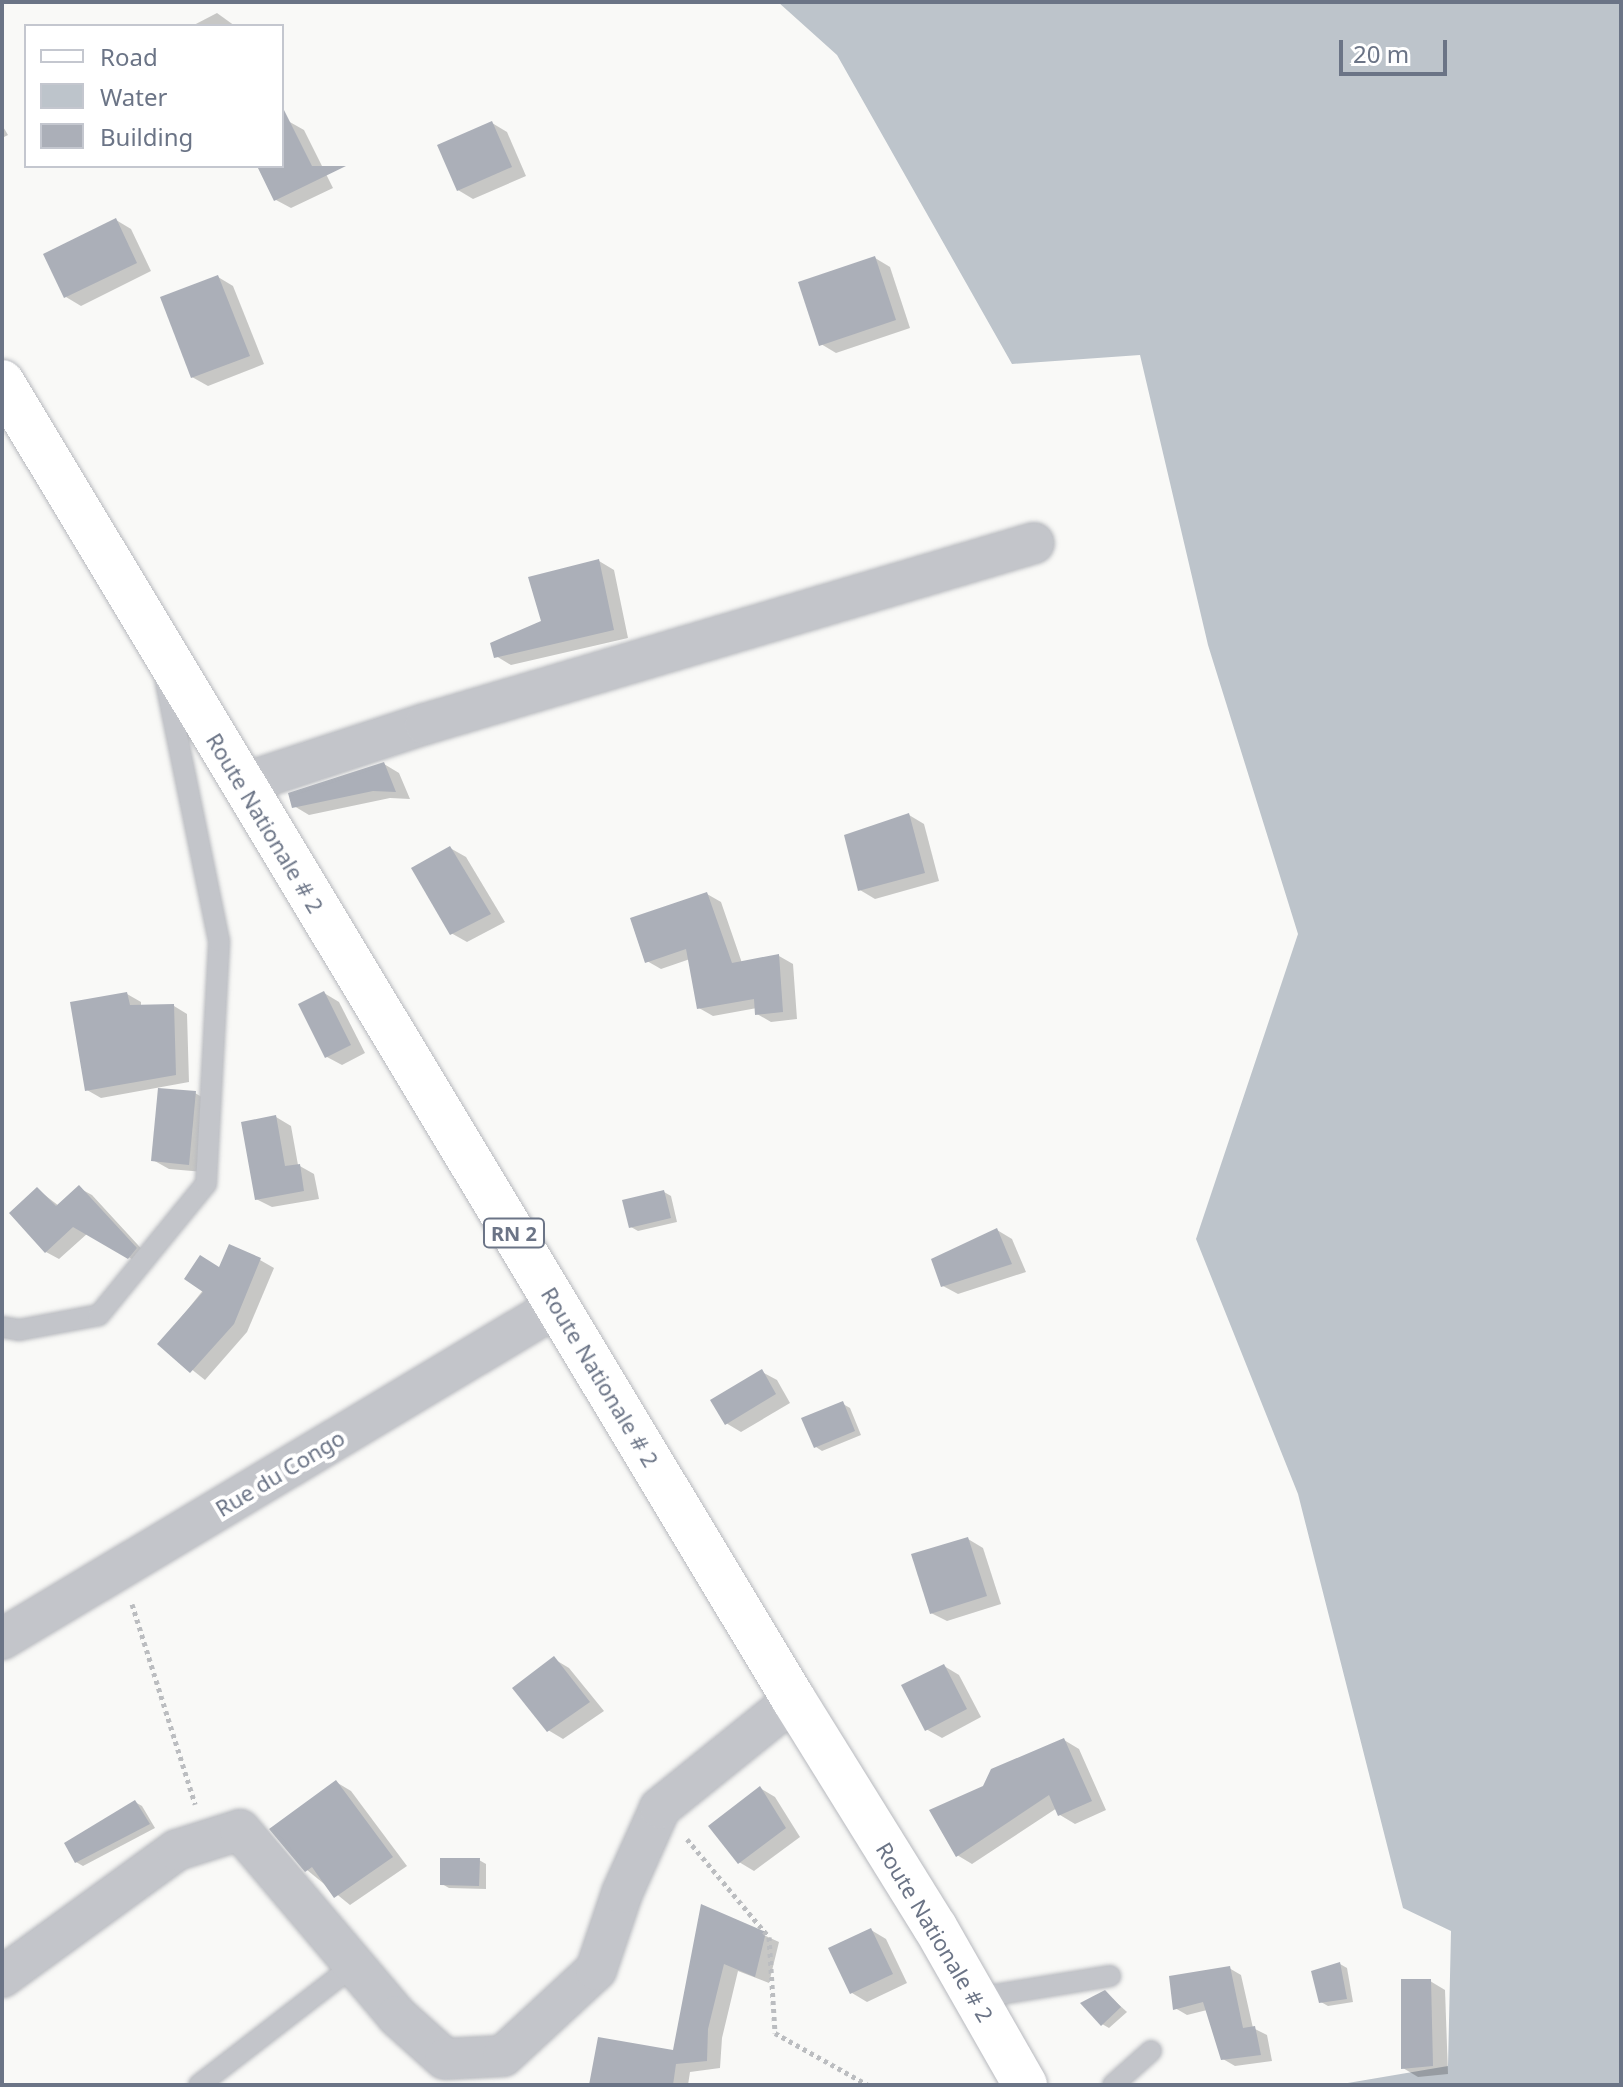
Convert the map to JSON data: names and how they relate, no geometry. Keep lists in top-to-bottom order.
{
  "streets": {
    "main road": ["Route Nationale # 2", "RN 2"],
    "street": ["Rue du Congo"]
  },
  "crossings": [
    ["Route Nationale # 2", "Rue du Congo"]
  ],
  "legend": ["Road", "Water", "Building"],
  "scale_bar": "20 m"
}
